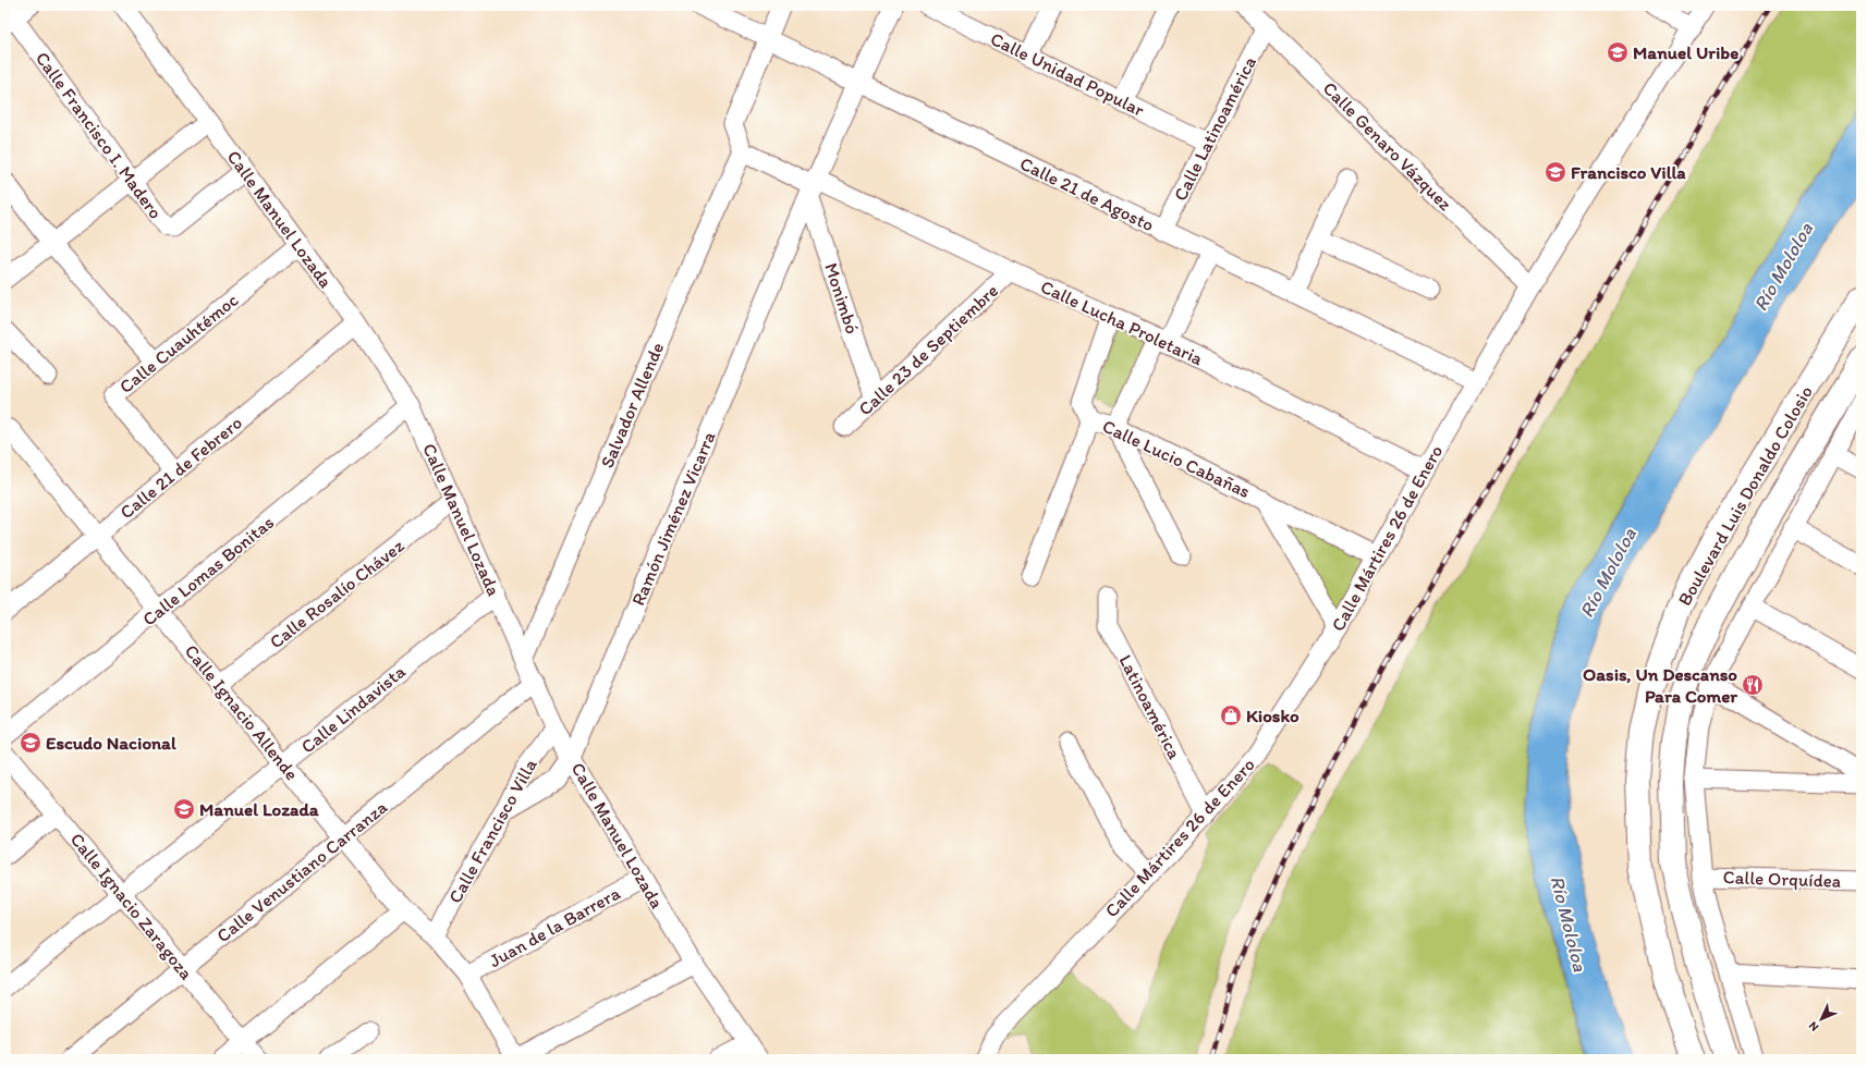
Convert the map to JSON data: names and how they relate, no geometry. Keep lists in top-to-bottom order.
{
  "streets": {
    "main road": ["Boulevard Luis Donaldo Colosio"],
    "street": [
      "Calle Unidad Popular",
      "Calle Latinoamérica",
      "Calle Francisco I. Madero",
      "Calle Genaro Vázquez",
      "Calle 21 de Agosto",
      "Calle Manuel Lozada",
      "Monimbó",
      "Calle Lucha Proletaria",
      "Calle Cuauhtémoc",
      "Calle 23 de Septiembre",
      "Salvador Allende",
      "Calle Lucio Cabañas",
      "Calle 21 de Febrero",
      "Ramón Jiménez Vicarra",
      "Calle Mártires 26 de Enero",
      "Calle Lomas Bonitas",
      "Calle Rosalío Chávez",
      "Latinoamérica",
      "Calle Lindavista",
      "Calle Ignacio Allende",
      "Calle Francisco Villa",
      "Calle Venustiano Carranza",
      "Calle Orquídea",
      "Calle Ignacio Zaragoza",
      "Juan de la Barrera"
    ]
  },
  "crossings": [
    ["Calle Unidad Popular", "Calle Latinoamérica"],
    ["Calle Latinoamérica", "Calle Genaro Vázquez"],
    ["Calle Latinoamérica", "Calle 21 de Agosto"],
    ["Calle Francisco I. Madero", "Calle Manuel Lozada"],
    ["Calle Genaro Vázquez", "Calle Mártires 26 de Enero"],
    ["Calle 21 de Agosto", "Ramón Jiménez Vicarra"],
    ["Calle 21 de Agosto", "Calle Mártires 26 de Enero"],
    ["Calle Manuel Lozada", "Calle Cuauhtémoc"],
    ["Calle Manuel Lozada", "Salvador Allende"],
    ["Calle Manuel Lozada", "Calle 21 de Febrero"],
    ["Calle Manuel Lozada", "Ramón Jiménez Vicarra"],
    ["Calle Manuel Lozada", "Calle Lomas Bonitas"],
    ["Calle Manuel Lozada", "Calle Rosalío Chávez"],
    ["Calle Manuel Lozada", "Calle Lindavista"],
    ["Calle Manuel Lozada", "Calle Francisco Villa"],
    ["Calle Manuel Lozada", "Calle Venustiano Carranza"],
    ["Calle Manuel Lozada", "Juan de la Barrera"],
    ["Monimbó", "Calle Lucha Proletaria"],
    ["Monimbó", "Calle 23 de Septiembre"],
    ["Monimbó", "Ramón Jiménez Vicarra"],
    ["Calle Lucha Proletaria", "Calle 23 de Septiembre"],
    ["Calle Lucha Proletaria", "Salvador Allende"],
    ["Calle Lucha Proletaria", "Ramón Jiménez Vicarra"],
    ["Calle Lucha Proletaria", "Calle Mártires 26 de Enero"],
    ["Calle Cuauhtémoc", "Calle 21 de Febrero"],
    ["Calle Lucio Cabañas", "Calle Mártires 26 de Enero"],
    ["Calle 21 de Febrero", "Calle Ignacio Allende"],
    ["Ramón Jiménez Vicarra", "Calle Francisco Villa"],
    ["Calle Mártires 26 de Enero", "Latinoamérica"],
    ["Calle Lomas Bonitas", "Calle Ignacio Allende"],
    ["Calle Rosalío Chávez", "Calle Ignacio Allende"],
    ["Calle Lindavista", "Calle Ignacio Allende"],
    ["Calle Lindavista", "Calle Ignacio Zaragoza"],
    ["Calle Ignacio Allende", "Calle Francisco Villa"],
    ["Calle Ignacio Allende", "Calle Venustiano Carranza"],
    ["Calle Ignacio Allende", "Juan de la Barrera"],
    ["Calle Venustiano Carranza", "Calle Ignacio Zaragoza"]
  ],
  "water": ["Río Mololoa"],
  "places": {
    "school or university": [
      "Manuel Uribe",
      "Francisco Villa",
      "Escudo Nacional",
      "Manuel Lozada"
    ],
    "restaurant": ["Oasis, Un Descanso Para Comer"],
    "shop": ["Kiosko"]
  },
  "north": "bottom left"
}
